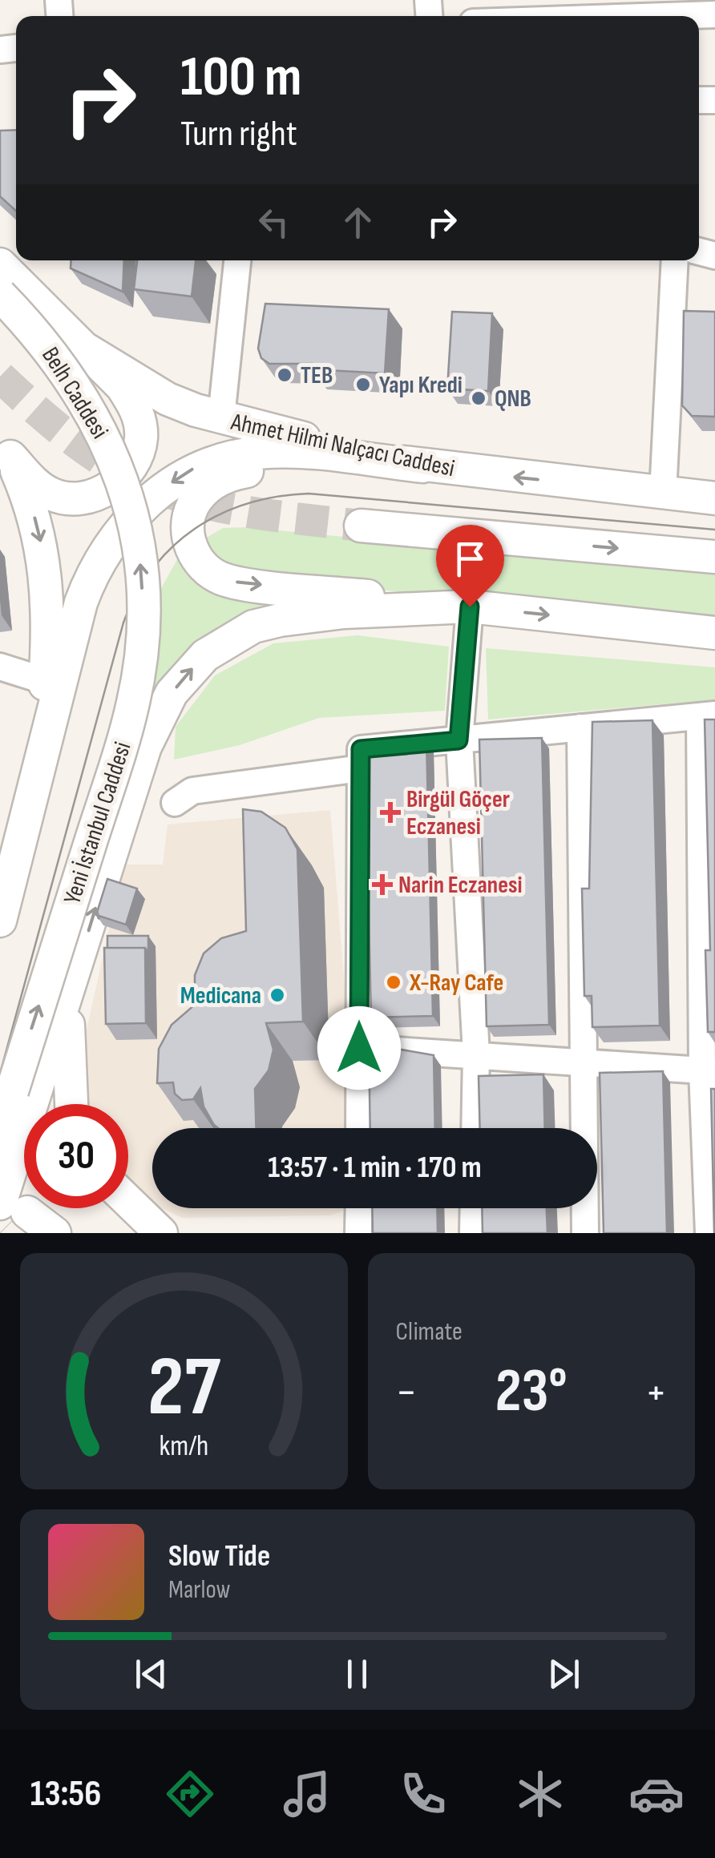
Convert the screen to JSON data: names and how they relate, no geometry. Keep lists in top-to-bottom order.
{
  "streets": {
    "main road": ["Belh Caddesi", "Ahmet Hilmi Nalçacı Caddesi", "Yeni İstanbul Caddesi"]
  },
  "crossings": [
    ["Belh Caddesi", "Ahmet Hilmi Nalçacı Caddesi"],
    ["Belh Caddesi", "Yeni İstanbul Caddesi"]
  ],
  "places": {
    "other": [
      "TEB",
      "Yapı Kredi",
      "QNB",
      "X-Ray Cafe",
      "Medicana"
    ],
    "health": ["Birgül Göçer Eczanesi", "Narin Eczanesi"]
  },
  "page": {
    "turn": ["100 m", "Turn right"],
    "limit": "30",
    "trip": "13:57 · 1 min · 170 m",
    "tile": "Climate",
    "heat": ["−", "23°", "+"],
    "song": ["Slow Tide", "Marlow"],
    "tabs": "13:56",
    "gauge": ["27", "km/h"]
  }
}
